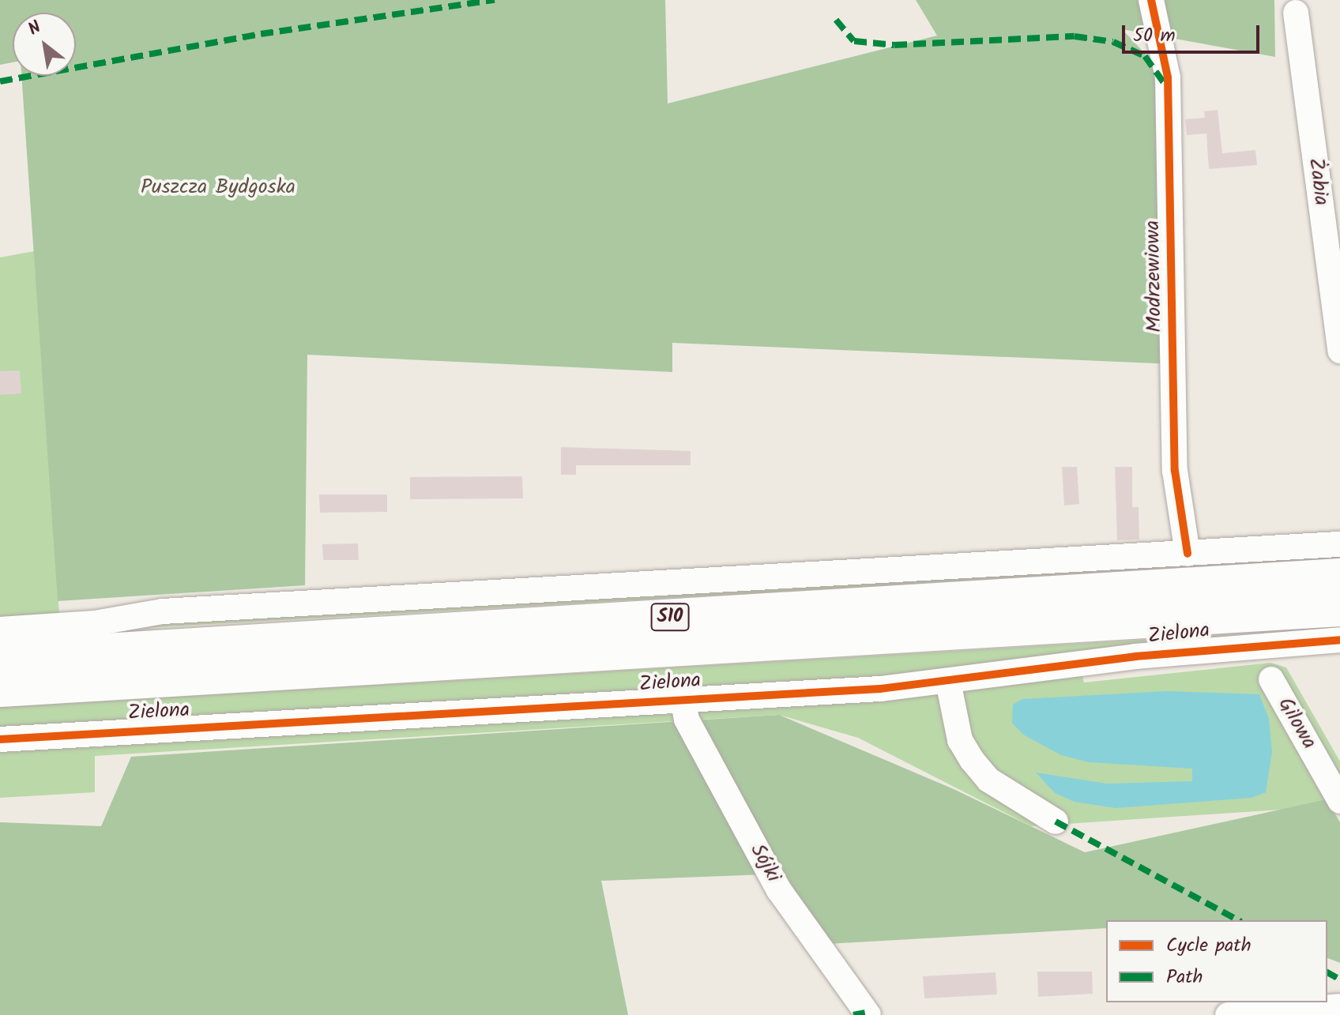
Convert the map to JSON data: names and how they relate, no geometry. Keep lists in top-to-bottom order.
{
  "streets": {
    "highway": ["S10"],
    "street": [
      "Żabia",
      "Modrzewiowa",
      "Zielona",
      "Gilowa",
      "Sójki"
    ]
  },
  "crossings": [
    ["Zielona", "Sójki"]
  ],
  "parks": ["Puszcza Bydgoska"],
  "legend": ["Cycle path", "Path"],
  "scale_bar": "50 m",
  "north": "top left"
}
